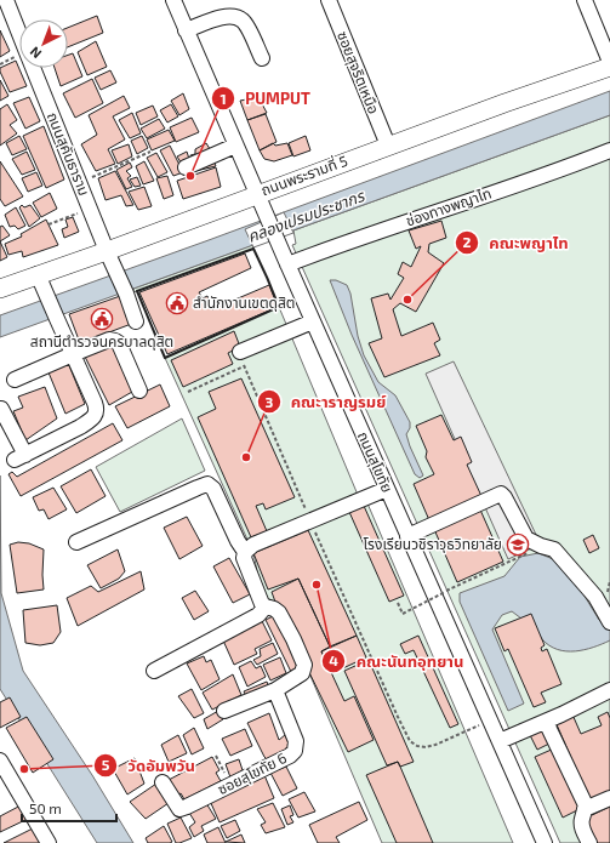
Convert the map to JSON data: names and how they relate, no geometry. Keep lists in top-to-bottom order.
{
  "streets": {
    "main road": ["ถนนพระรามที่ 5"],
    "street": [
      "ซอยสุจริตเหนือ",
      "ถนนสุคันธาราม",
      "ช่องทางพญาไท",
      "ถนนสุโขทัย",
      "ซอยสุโขทัย 6"
    ]
  },
  "crossings": [
    ["ซอยสุจริตเหนือ", "ถนนพระรามที่ 5"],
    ["ถนนสุคันธาราม", "ถนนพระรามที่ 5"],
    ["ถนนพระรามที่ 5", "ถนนสุโขทัย"],
    ["ช่องทางพญาไท", "ถนนสุโขทัย"]
  ],
  "water": ["คลองเปรมประชากร"],
  "places": {
    "other": [
      "PUMPUT",
      "คณะพญาไท",
      "คณะาราญรมย์",
      "คณะนันทอุทยาน",
      "วัดอัมพวัน"
    ],
    "public building": ["สำนักงานเขตดุสิต", "สถานีตำรวจนครบาลดุสิต"],
    "school or university": ["โรงเรียนวชิราวุธวิทยาลัย"]
  },
  "scale_bar": "50 m",
  "north": "bottom left"
}
